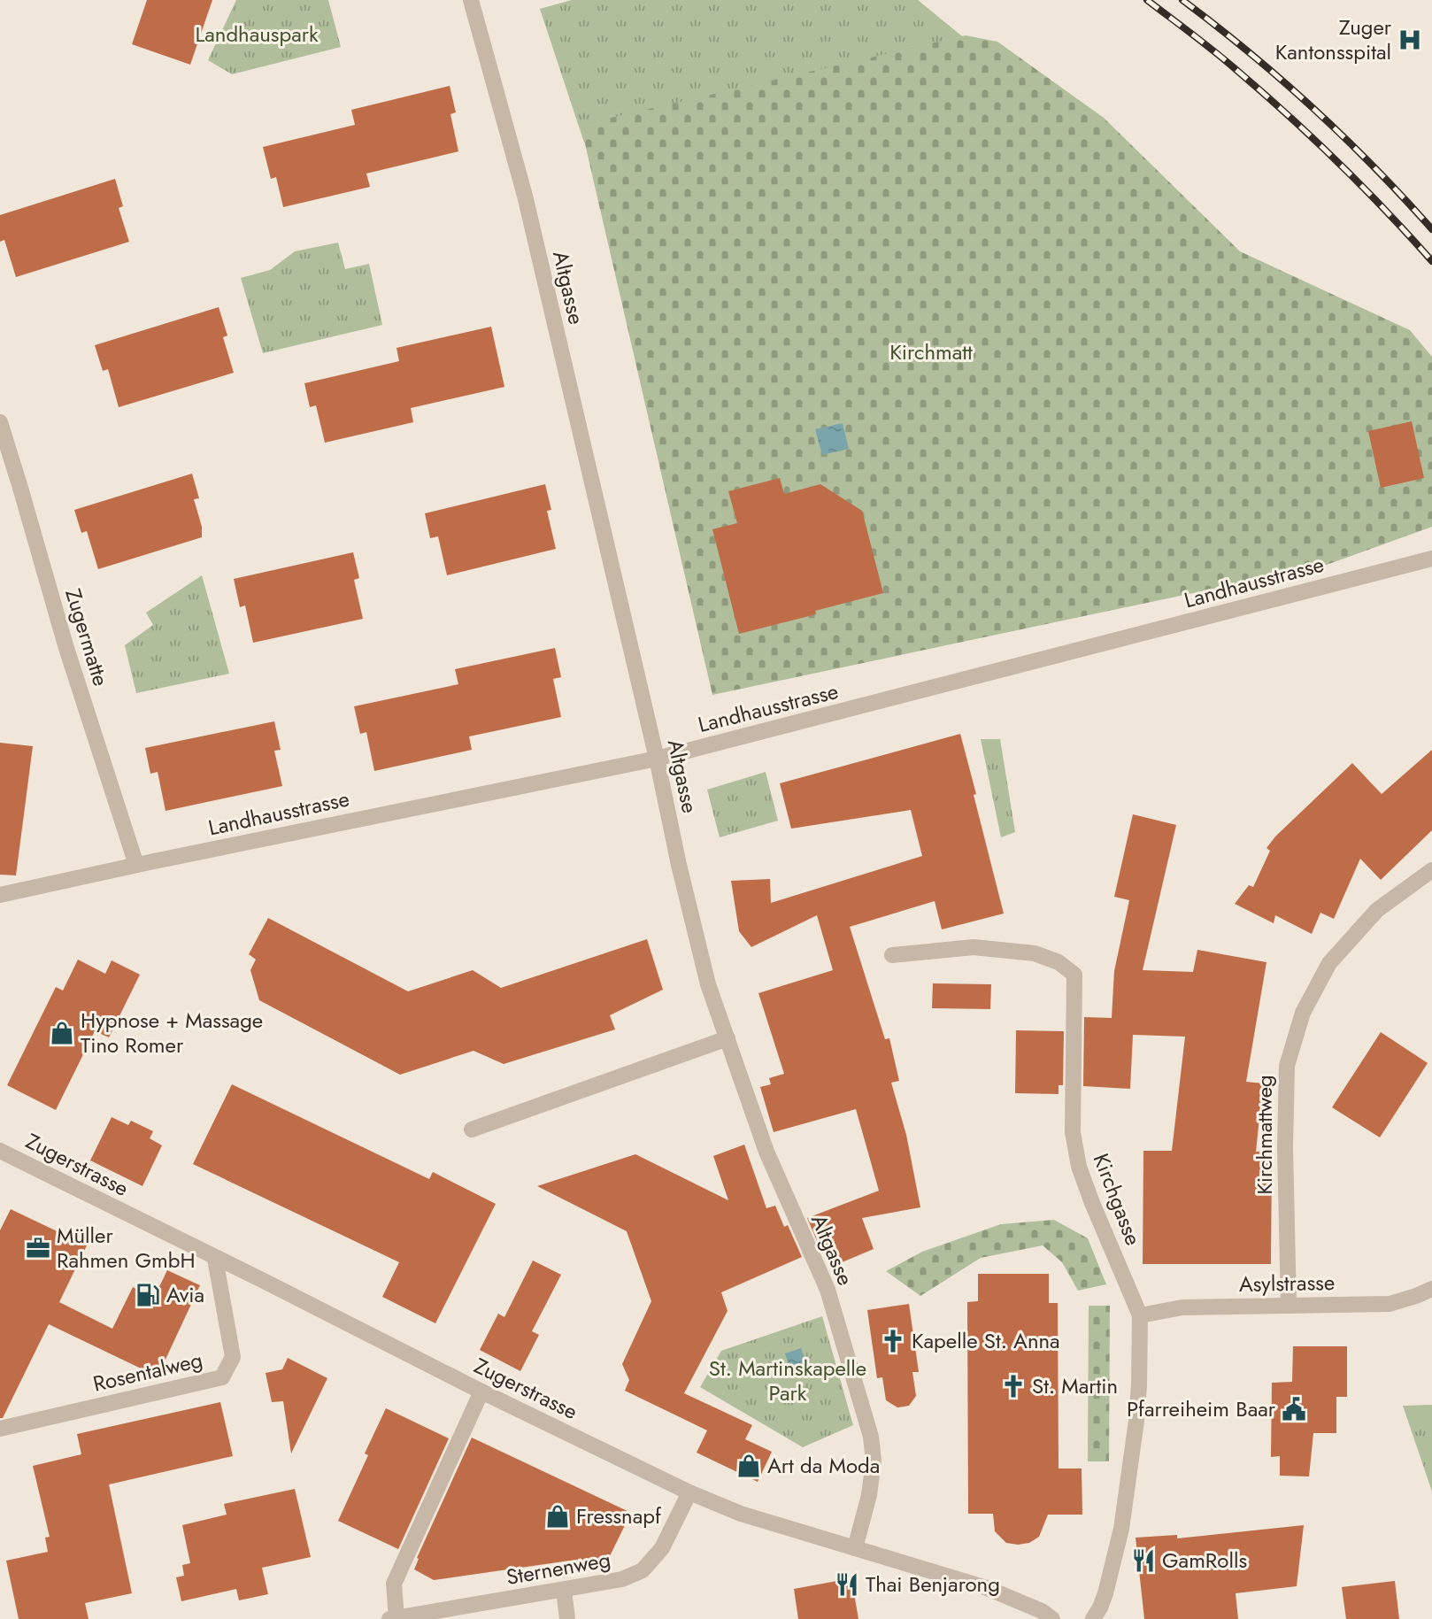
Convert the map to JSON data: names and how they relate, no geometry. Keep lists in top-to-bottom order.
{
  "streets": {
    "street": [
      "Altgasse",
      "Landhausstrasse",
      "Zugermatte",
      "Kirchmattweg",
      "Zugerstrasse",
      "Kirchgasse",
      "Asylstrasse",
      "Rosentalweg",
      "Sternenweg"
    ]
  },
  "crossings": [
    ["Altgasse", "Landhausstrasse"],
    ["Altgasse", "Zugerstrasse"],
    ["Landhausstrasse", "Zugermatte"],
    ["Kirchmattweg", "Asylstrasse"],
    ["Zugerstrasse", "Rosentalweg"],
    ["Zugerstrasse", "Sternenweg"],
    ["Kirchgasse", "Asylstrasse"]
  ],
  "parks": ["Landhauspark", "Kirchmatt", "St. Martinskapelle Park"],
  "places": {
    "hospital": ["Zuger Kantonsspital"],
    "shop": ["Hypnose + Massage Tino Romer", "Art da Moda", "Fressnapf"],
    "office": ["Müller Rahmen GmbH"],
    "fuel station": ["Avia"],
    "church": ["Kapelle St. Anna", "St. Martin"],
    "public building": ["Pfarreiheim Baar"],
    "restaurant": ["GamRolls", "Thai Benjarong"]
  }
}
